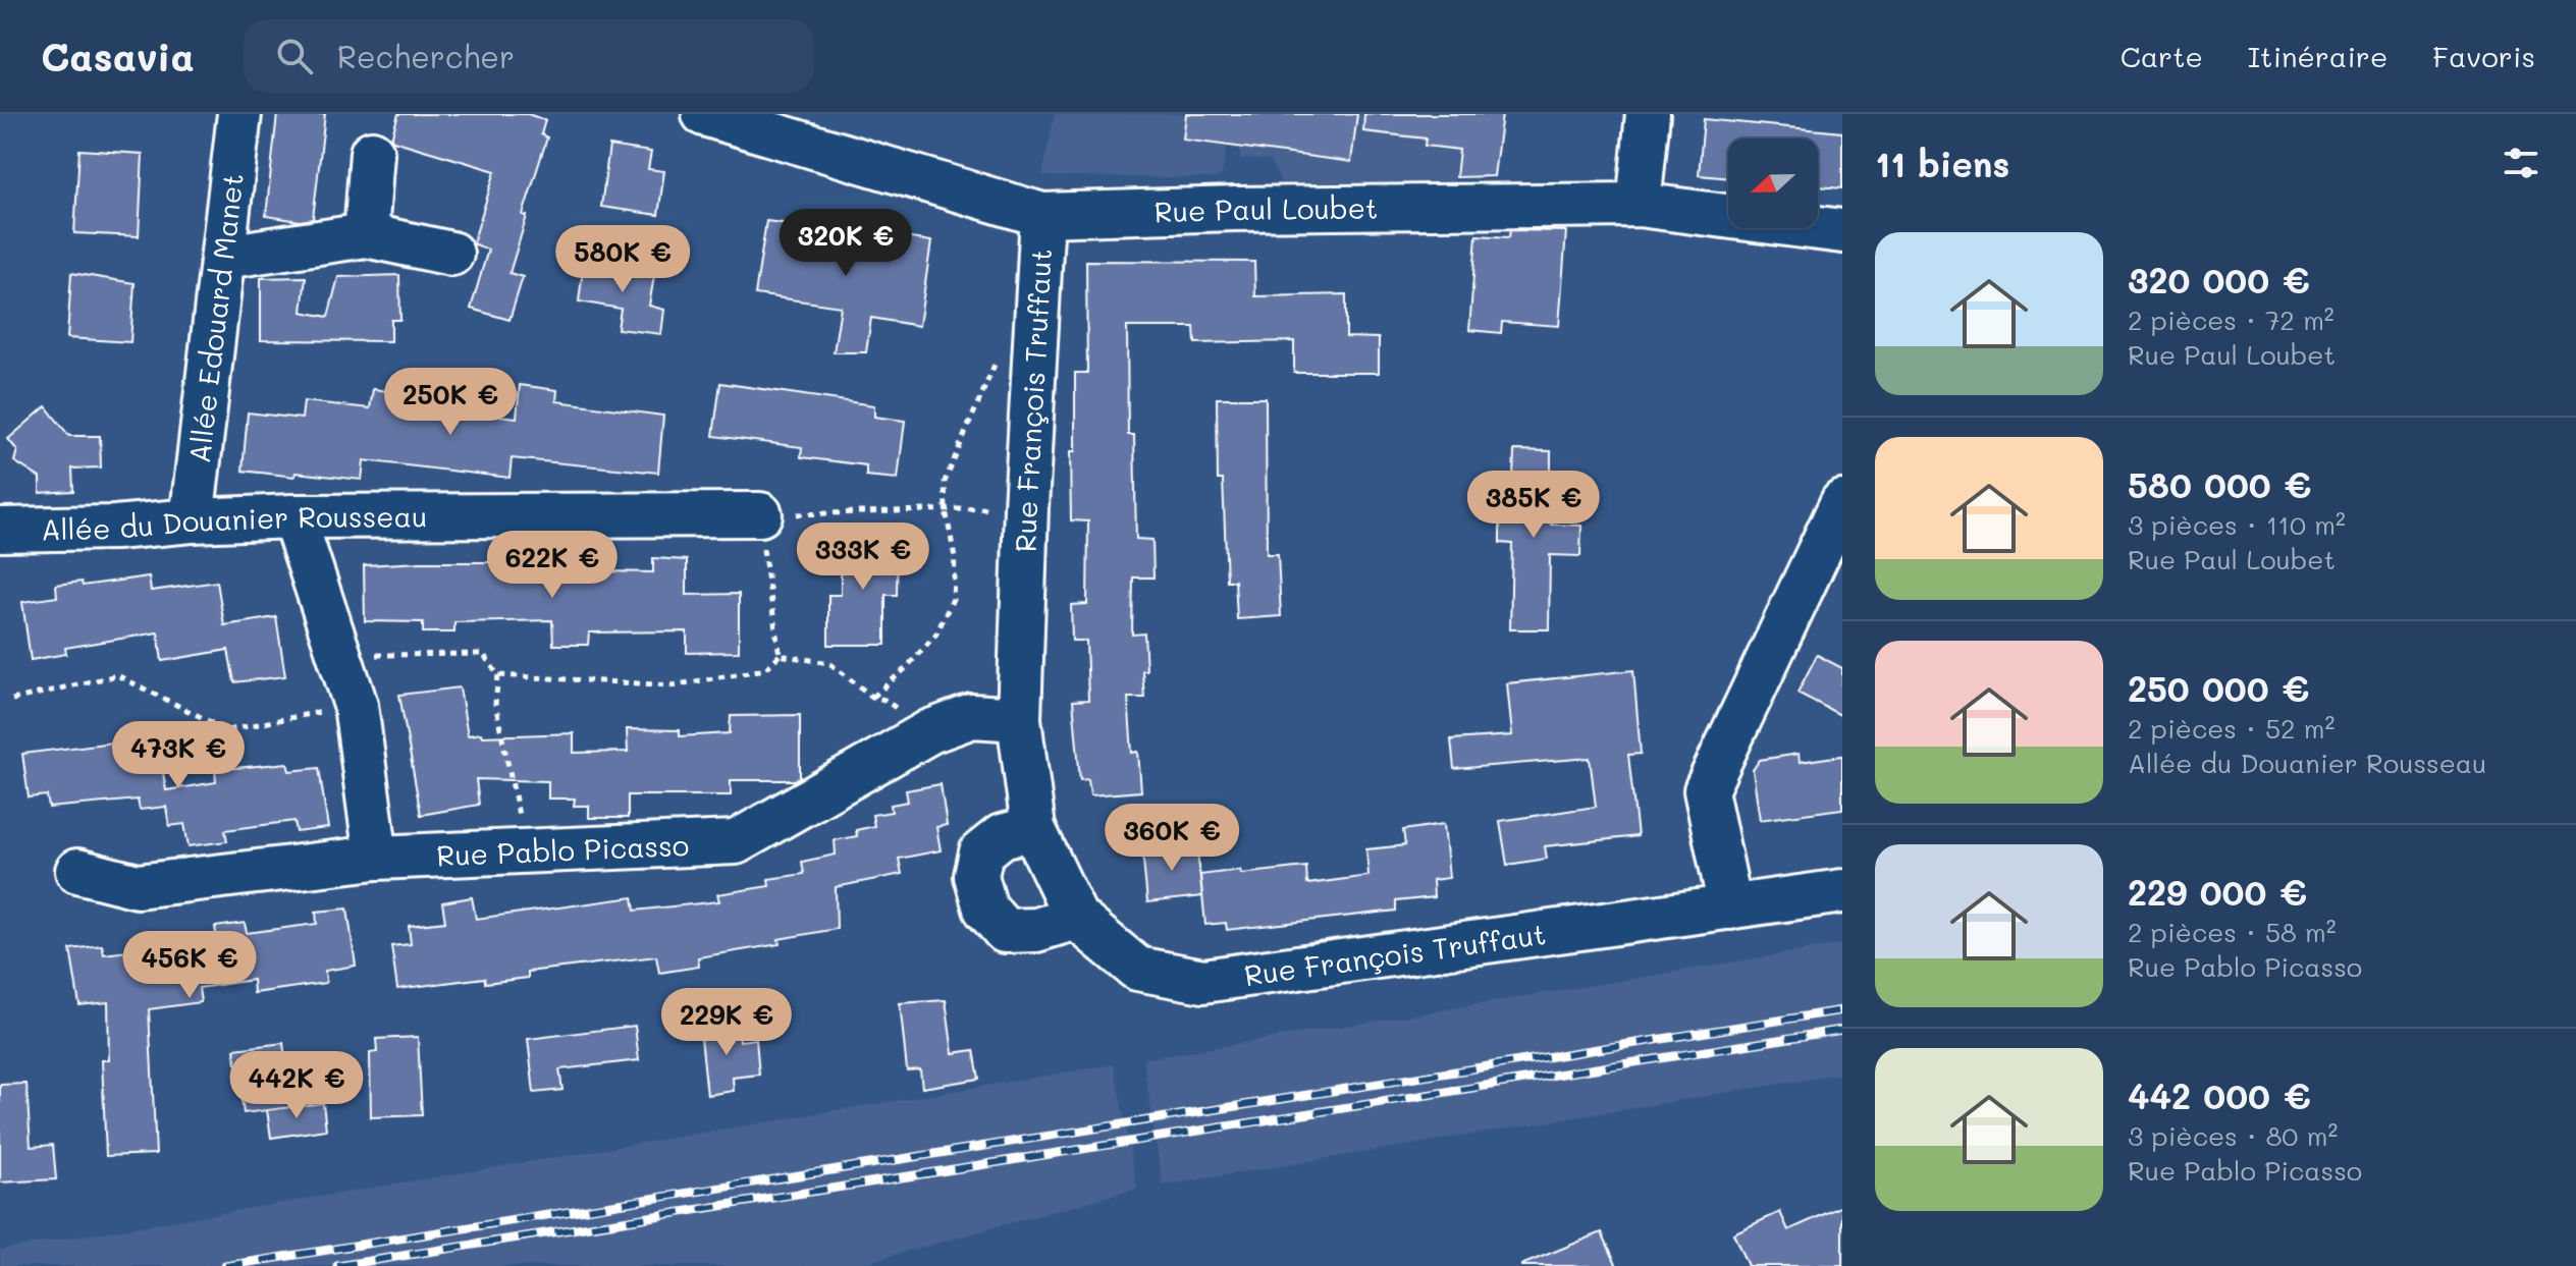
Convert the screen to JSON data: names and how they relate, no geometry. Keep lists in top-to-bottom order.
{
  "streets": {
    "street": [
      "Rue Paul Loubet",
      "Allée Edouard Manet",
      "Rue François Truffaut",
      "Allée du Douanier Rousseau",
      "Rue Pablo Picasso"
    ]
  },
  "crossings": [
    ["Rue Paul Loubet", "Rue François Truffaut"],
    ["Allée Edouard Manet", "Allée du Douanier Rousseau"],
    ["Rue François Truffaut", "Rue Pablo Picasso"]
  ],
  "north": "left",
  "page": {
    "header": "Casavia",
    "search": "Rechercher",
    "nav": ["Carte", "Itinéraire", "Favoris"],
    "heading": "11 biens",
    "price": [
      "320K €",
      "580K €",
      "250K €",
      "385K €",
      "333K €",
      "622K €",
      "473K €",
      "360K €",
      "456K €",
      "229K €",
      "442K €"
    ],
    "list": [
      {
        "name": "320 000 €",
        "note": "2 pièces · 72 m² · Rue Paul Loubet"
      },
      {
        "name": "580 000 €",
        "note": "3 pièces · 110 m² · Rue Paul Loubet"
      },
      {
        "name": "250 000 €",
        "note": "2 pièces · 52 m² · Allée du Douanier Rousseau"
      },
      {
        "name": "229 000 €",
        "note": "2 pièces · 58 m² · Rue Pablo Picasso"
      },
      {
        "name": "442 000 €",
        "note": "3 pièces · 80 m² · Rue Pablo Picasso"
      }
    ]
  }
}
